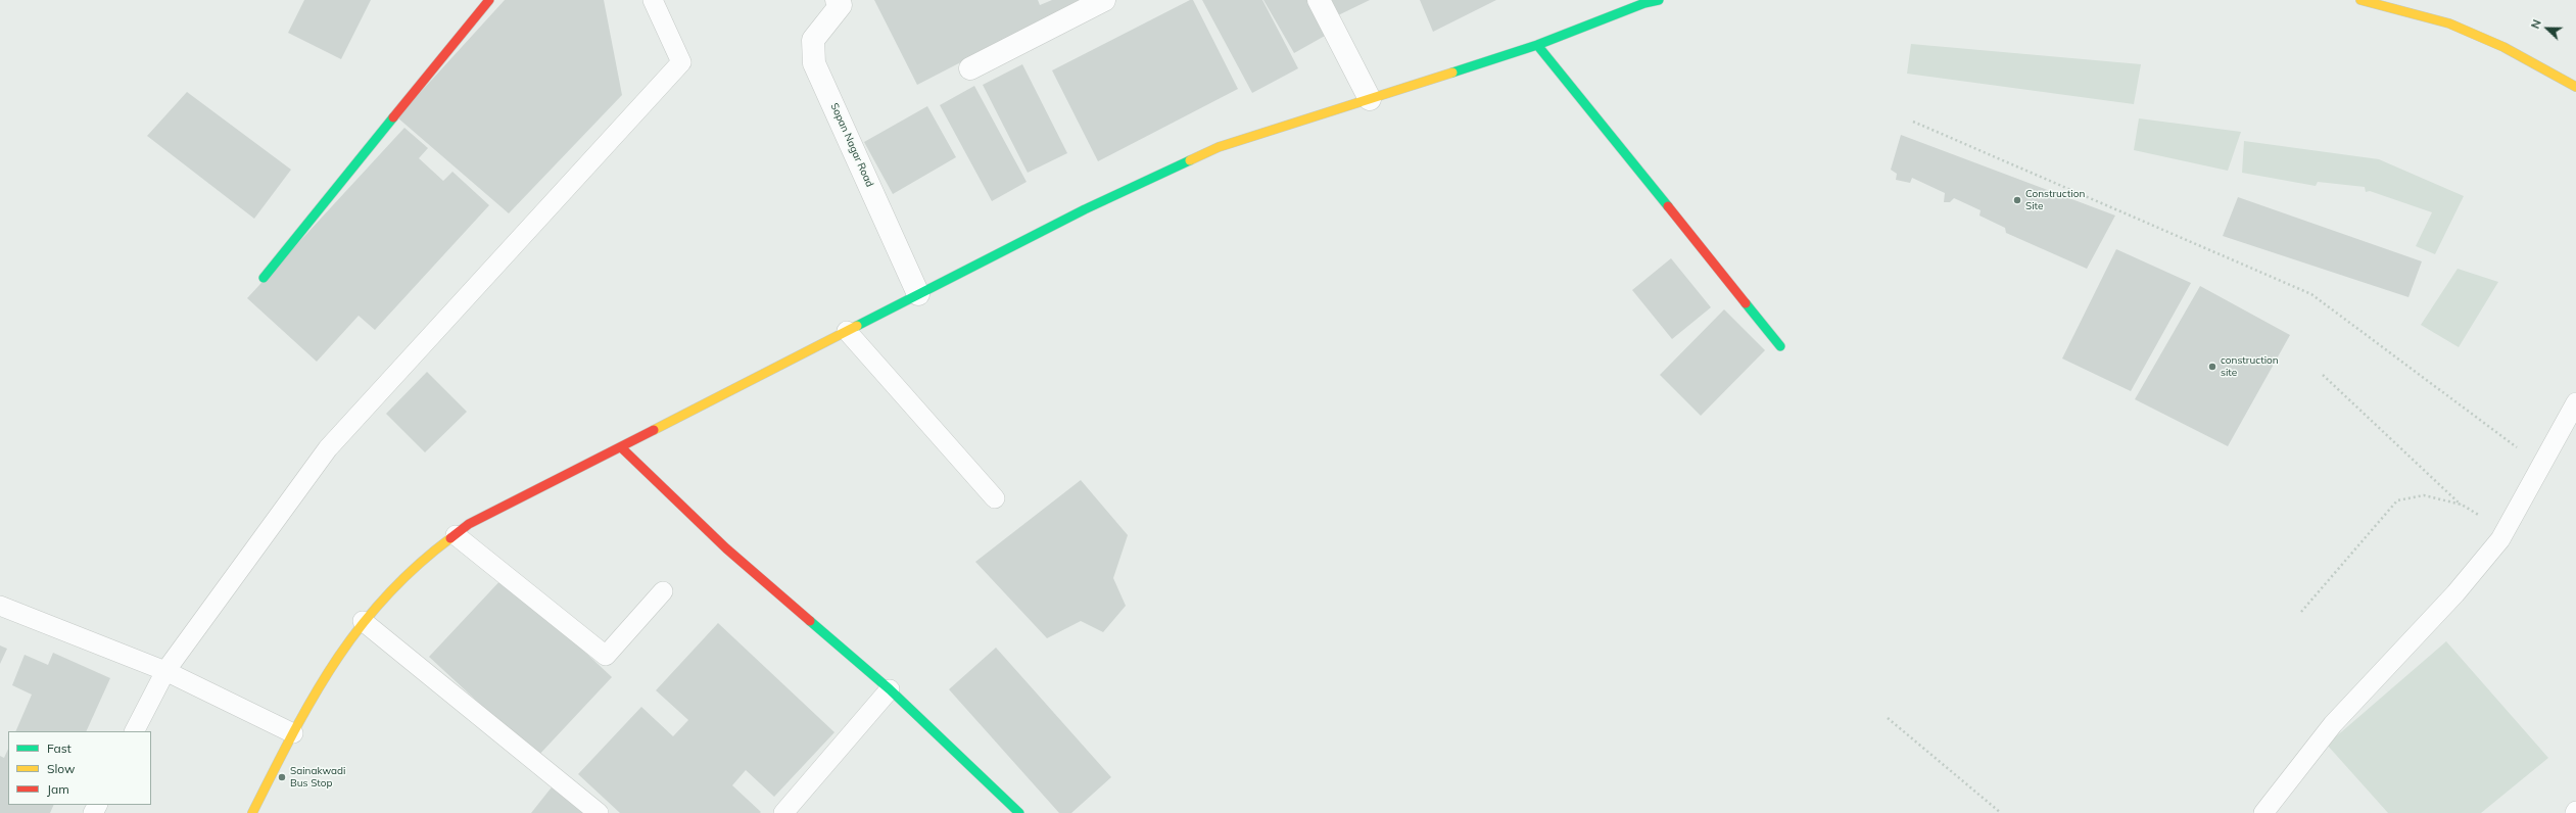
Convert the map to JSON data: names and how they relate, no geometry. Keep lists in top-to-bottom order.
{
  "streets": {
    "street": ["Sopan Nagar Road"]
  },
  "places": ["Construction Site", "construction site", "Sainakwadi Bus Stop"],
  "legend": ["Fast", "Slow", "Jam"],
  "north": "left"
}
